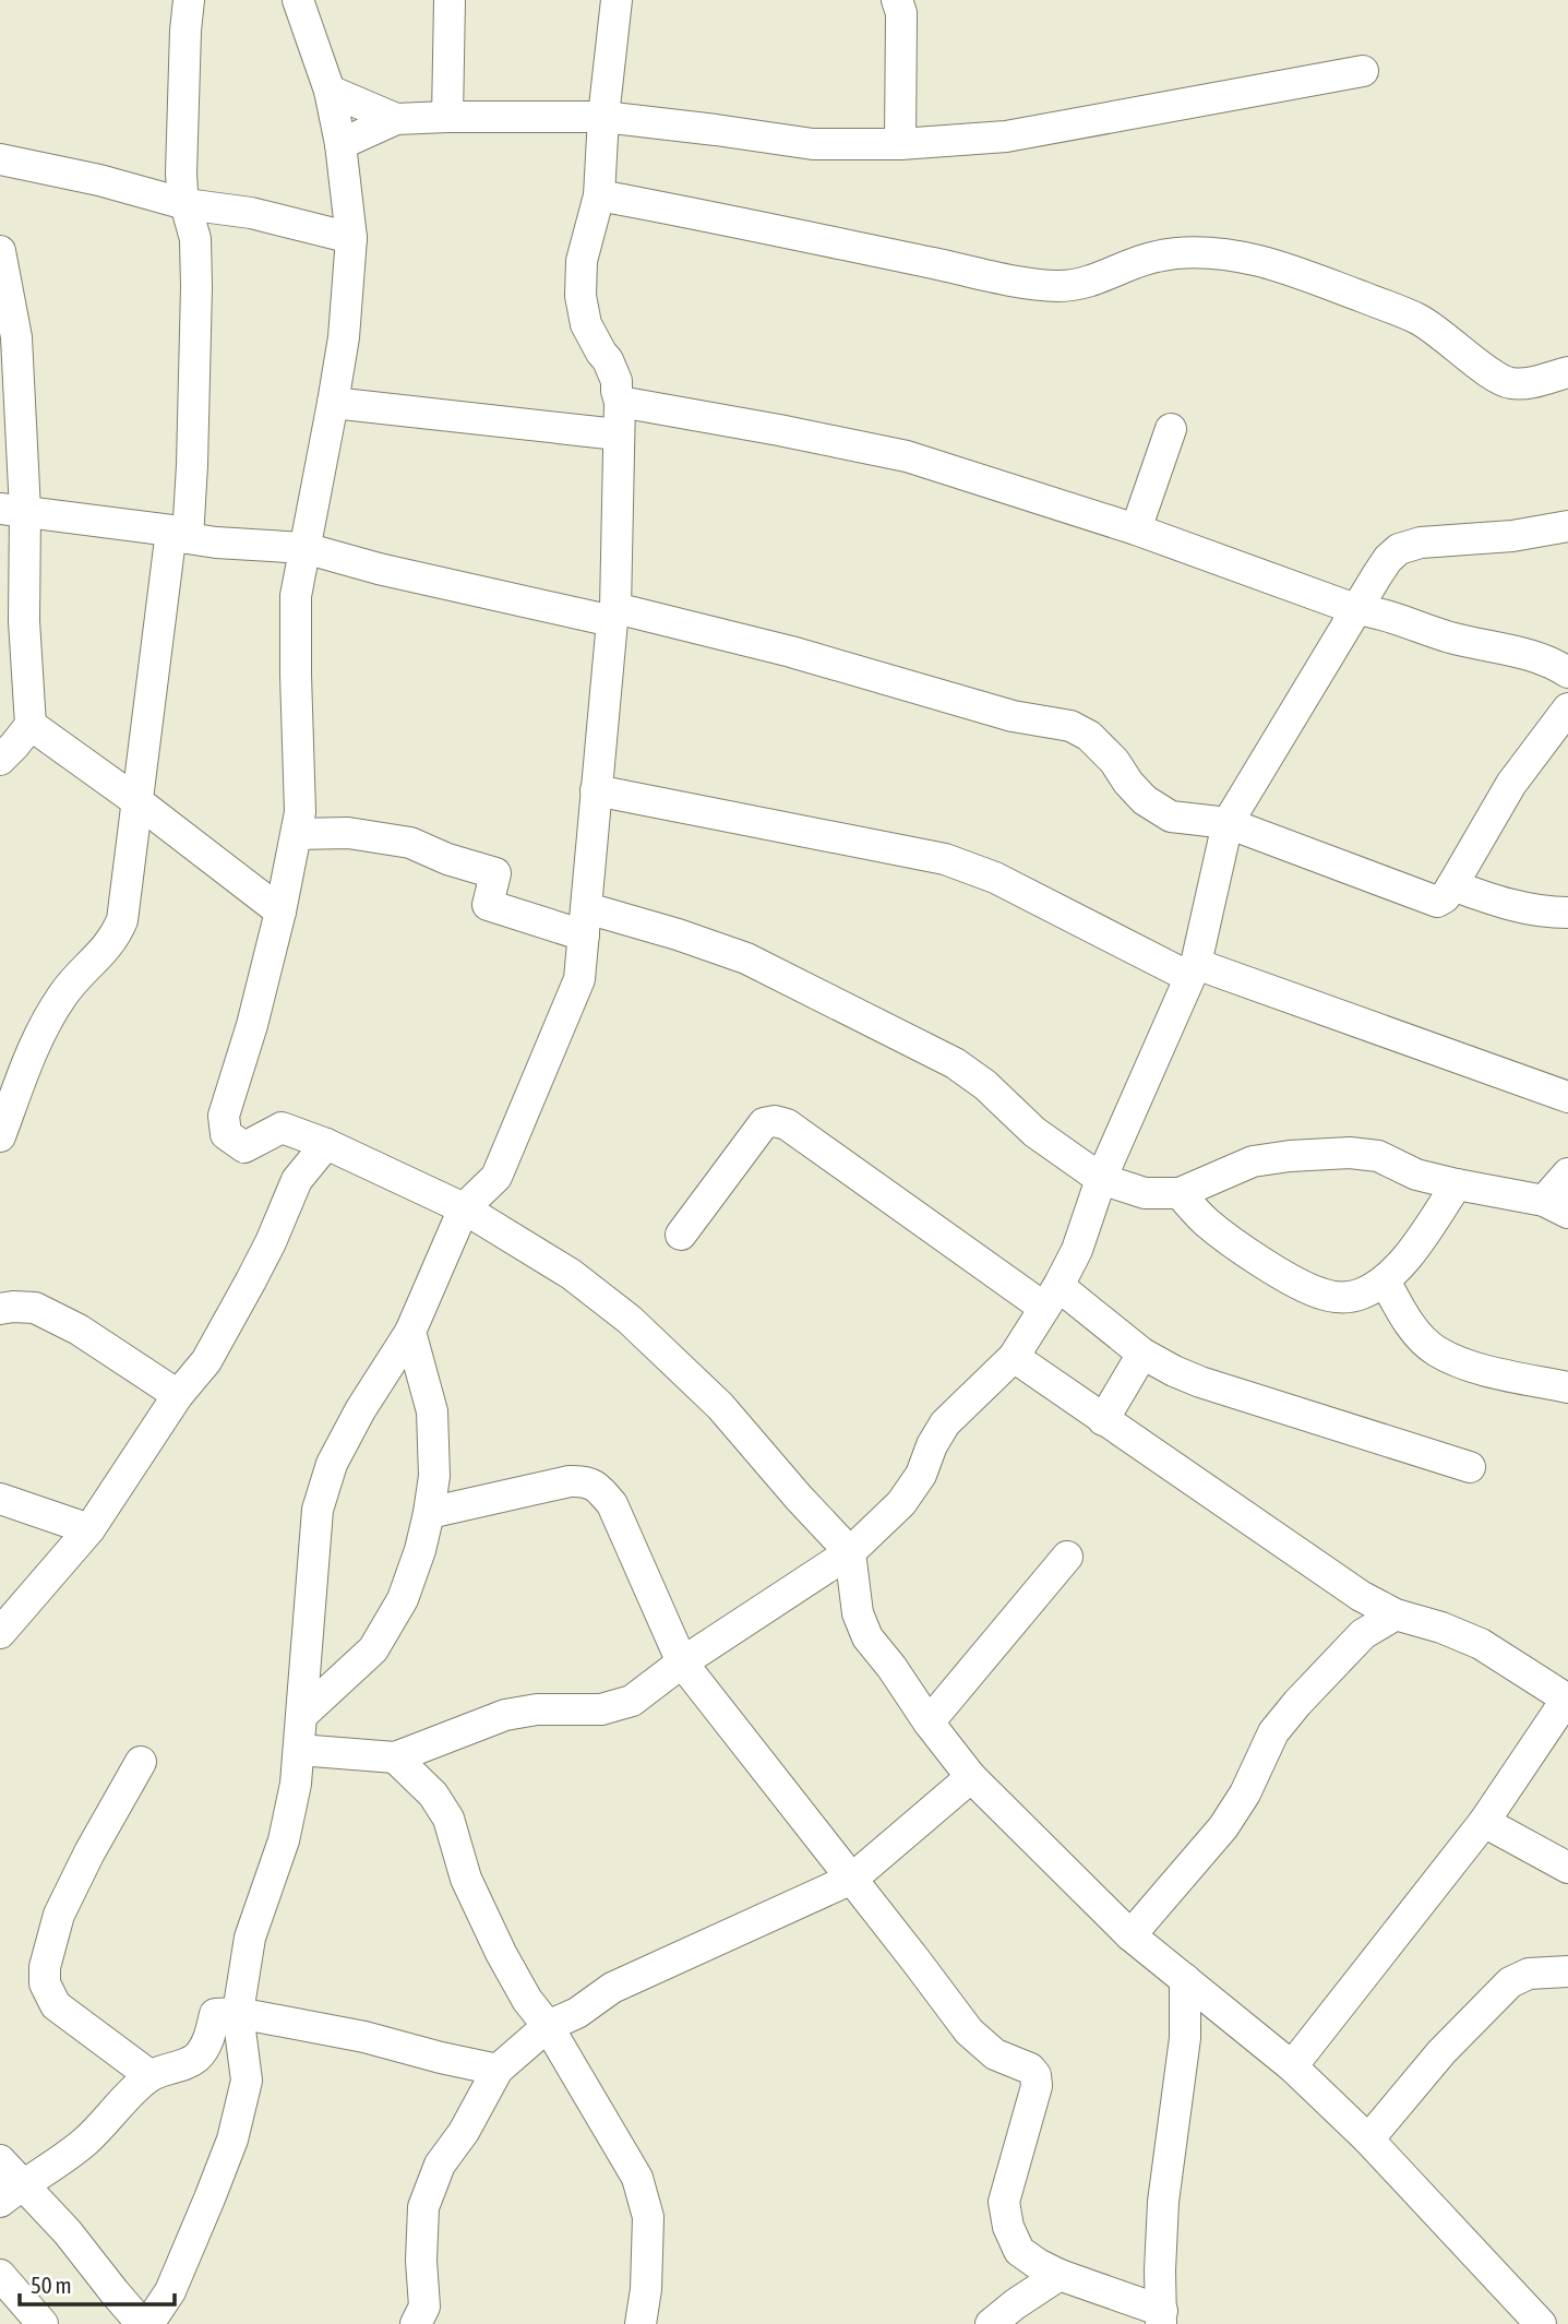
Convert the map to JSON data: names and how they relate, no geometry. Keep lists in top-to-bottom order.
{
  "scale_bar": "50 m"
}
